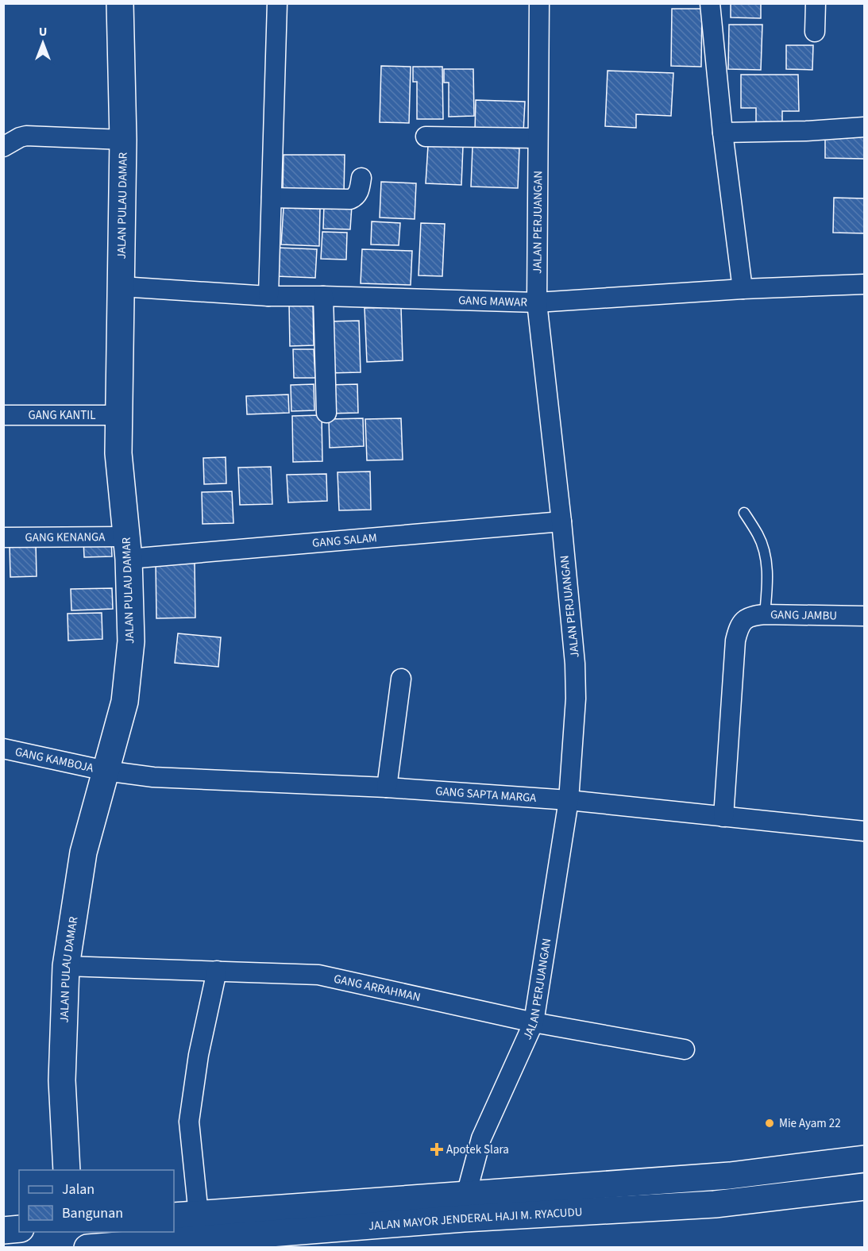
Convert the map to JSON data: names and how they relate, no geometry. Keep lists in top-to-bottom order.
{
  "streets": {
    "main road": ["JALAN PULAU DAMAR", "JALAN MAYOR JENDERAL HAJI M. RYACUDU"],
    "street": [
      "JALAN PERJUANGAN",
      "GANG MAWAR",
      "GANG KANTIL",
      "GANG KENANGA",
      "GANG SALAM",
      "GANG JAMBU",
      "GANG KAMBOJA",
      "GANG SAPTA MARGA",
      "GANG ARRAHMAN"
    ]
  },
  "crossings": [
    ["JALAN PULAU DAMAR", "GANG MAWAR"],
    ["JALAN PULAU DAMAR", "GANG KANTIL"],
    ["JALAN PULAU DAMAR", "GANG KENANGA"],
    ["JALAN PULAU DAMAR", "GANG SALAM"],
    ["JALAN PULAU DAMAR", "GANG KAMBOJA"],
    ["JALAN PULAU DAMAR", "GANG SAPTA MARGA"],
    ["JALAN PULAU DAMAR", "GANG ARRAHMAN"],
    ["JALAN PERJUANGAN", "GANG MAWAR"],
    ["JALAN PERJUANGAN", "GANG SALAM"],
    ["JALAN PERJUANGAN", "GANG SAPTA MARGA"],
    ["JALAN PERJUANGAN", "GANG ARRAHMAN"],
    ["JALAN PERJUANGAN", "JALAN MAYOR JENDERAL HAJI M. RYACUDU"],
    ["GANG KENANGA", "GANG SALAM"],
    ["GANG JAMBU", "GANG SAPTA MARGA"],
    ["GANG KAMBOJA", "GANG SAPTA MARGA"]
  ],
  "places": {
    "other": ["Mie Ayam 22"],
    "health": ["Apotek Slara"]
  },
  "legend": ["Jalan", "Bangunan"],
  "north": "top"
}
